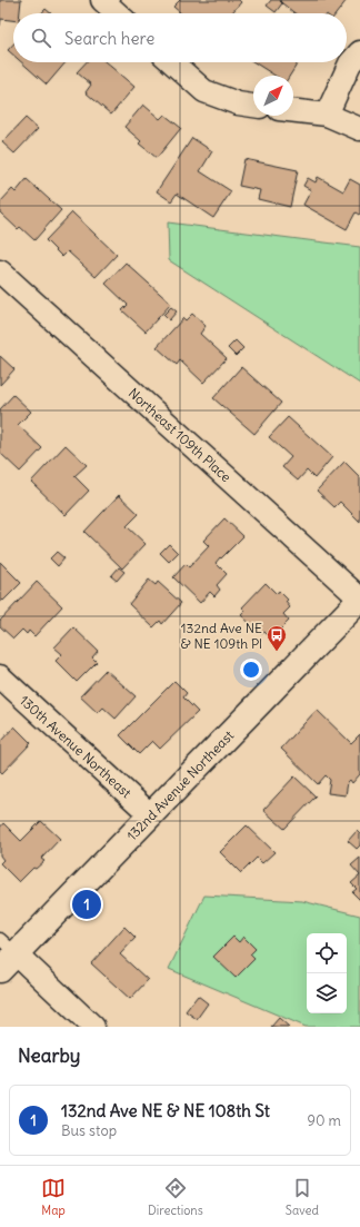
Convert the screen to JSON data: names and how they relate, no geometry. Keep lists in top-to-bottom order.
{
  "streets": {
    "street": ["Northeast 109th Place", "130th Avenue Northeast", "132nd Avenue Northeast"]
  },
  "crossings": [
    ["Northeast 109th Place", "132nd Avenue Northeast"],
    ["130th Avenue Northeast", "132nd Avenue Northeast"]
  ],
  "places": {
    "bus stop": ["132nd Ave NE & NE 109th Pl"]
  },
  "north": "top right",
  "page": {
    "search": "Search here",
    "pins": "1",
    "heading": "Nearby",
    "list": [
      {
        "mark": "1",
        "name": "132nd Ave NE & NE 108th St",
        "note": "Bus stop",
        "value": "90 m"
      }
    ],
    "nav": ["Map", "Directions", "Saved"]
  }
}
